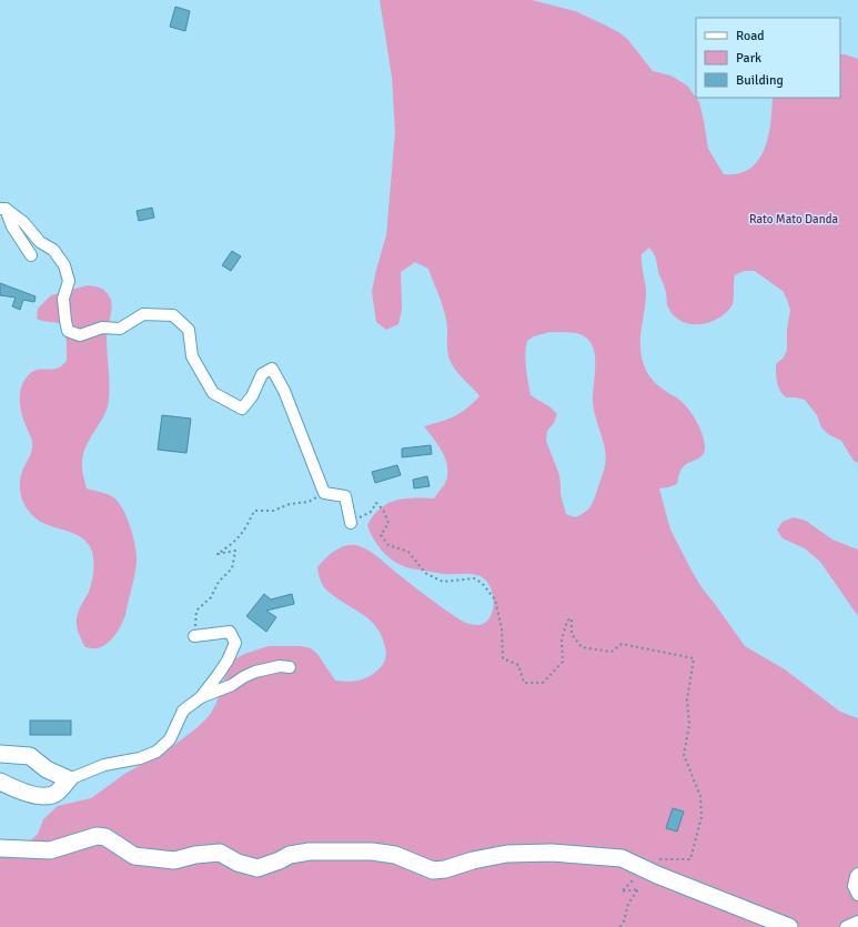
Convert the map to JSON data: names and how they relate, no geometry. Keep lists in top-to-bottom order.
{
  "parks": ["Rato Mato Danda"],
  "legend": ["Road", "Park", "Building"]
}
